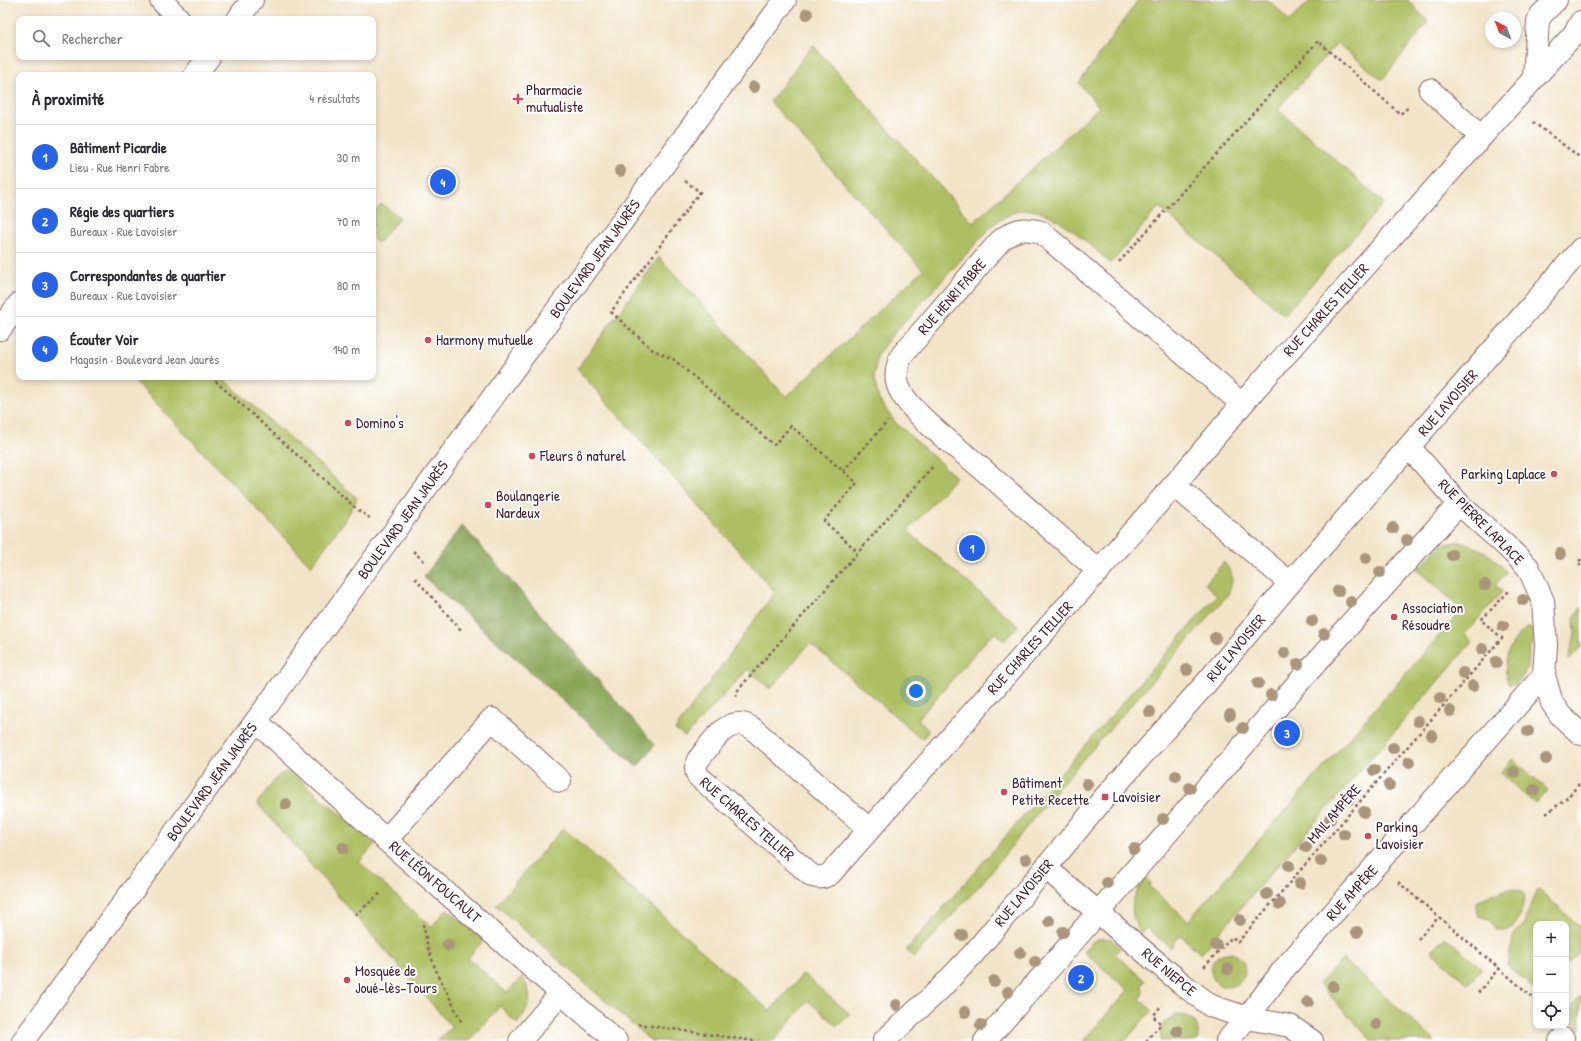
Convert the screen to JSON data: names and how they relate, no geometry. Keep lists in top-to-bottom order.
{
  "streets": {
    "street": [
      "BOULEVARD JEAN JAURÈS",
      "RUE HENRI FABRE",
      "RUE CHARLES TELLIER",
      "RUE LAVOISIER",
      "RUE PIERRE LAPLACE",
      "RUE LÉON FOUCAULT",
      "RUE AMPÈRE",
      "RUE NIEPCE"
    ],
    "path": ["MAIL AMPÈRE"]
  },
  "crossings": [
    ["BOULEVARD JEAN JAURÈS", "RUE LÉON FOUCAULT"],
    ["RUE HENRI FABRE", "RUE CHARLES TELLIER"],
    ["RUE LAVOISIER", "RUE PIERRE LAPLACE"],
    ["RUE LAVOISIER", "RUE NIEPCE"],
    ["RUE PIERRE LAPLACE", "RUE AMPÈRE"],
    ["MAIL AMPÈRE", "RUE NIEPCE"],
    ["RUE AMPÈRE", "RUE NIEPCE"]
  ],
  "places": {
    "health": ["Pharmacie mutualiste"],
    "other": [
      "Harmony mutuelle",
      "Domino's",
      "Fleurs ô naturel",
      "Parking Laplace",
      "Boulangerie Nardeux",
      "Association Résoudre",
      "Bâtiment Petite Recette",
      "Parking Lavoisier",
      "Mosquée de Joué-lès-Tours"
    ],
    "transit": ["Lavoisier"]
  },
  "north": "top left",
  "page": {
    "search": "Rechercher",
    "heading": ["À proximité", "4 résultats"],
    "list": [
      {
        "mark": "1",
        "name": "Bâtiment Picardie",
        "note": "Lieu · Rue Henri Fabre",
        "value": "30 m"
      },
      {
        "mark": "2",
        "name": "Régie des quartiers",
        "note": "Bureaux · Rue Lavoisier",
        "value": "70 m"
      },
      {
        "mark": "3",
        "name": "Correspondantes de quartier",
        "note": "Bureaux · Rue Lavoisier",
        "value": "80 m"
      },
      {
        "mark": "4",
        "name": "Écouter Voir",
        "note": "Magasin · Boulevard Jean Jaurès",
        "value": "140 m"
      }
    ],
    "pins": [
      "4",
      "1",
      "3",
      "2"
    ],
    "map_buttons": ["+", "−"]
  }
}
